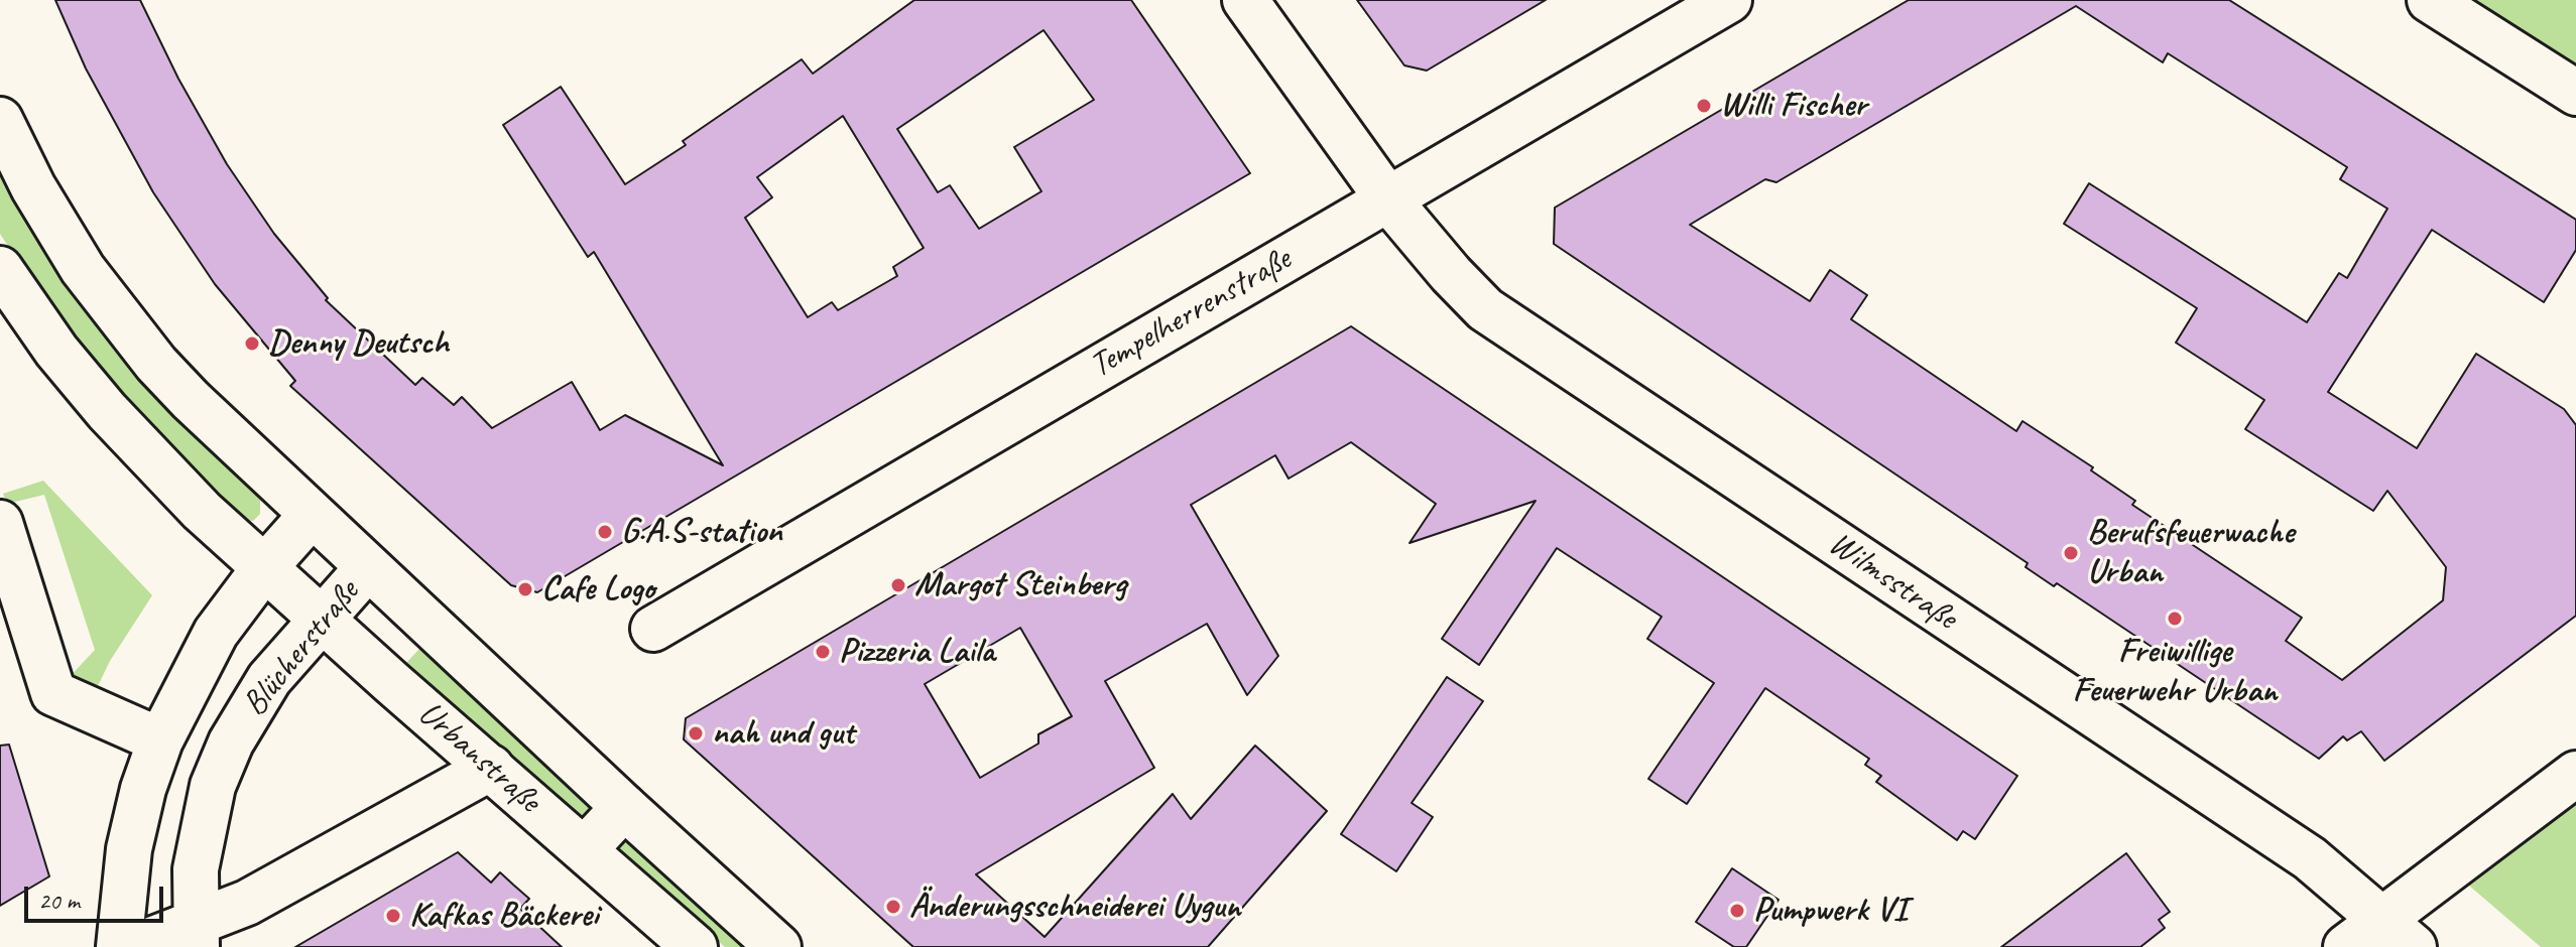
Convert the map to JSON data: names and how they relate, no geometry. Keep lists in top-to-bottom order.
{
  "streets": {
    "street": [
      "Tempelherrenstraße",
      "Wilmsstraße",
      "Blücherstraße",
      "Urbanstraße"
    ]
  },
  "crossings": [
    ["Tempelherrenstraße", "Wilmsstraße"],
    ["Blücherstraße", "Urbanstraße"]
  ],
  "places": [
    "Willi Fischer",
    "Denny Deutsch",
    "G.A.S-station",
    "Berufsfeuerwache Urban",
    "Margot Steinberg",
    "Cafe Logo",
    "Freiwillige Feuerwehr Urban",
    "Pizzeria Laila",
    "nah und gut",
    "Änderungsschneiderei Uygun",
    "Pumpwerk VI",
    "Kafkas Bäckerei"
  ],
  "scale_bar": "20 m"
}
